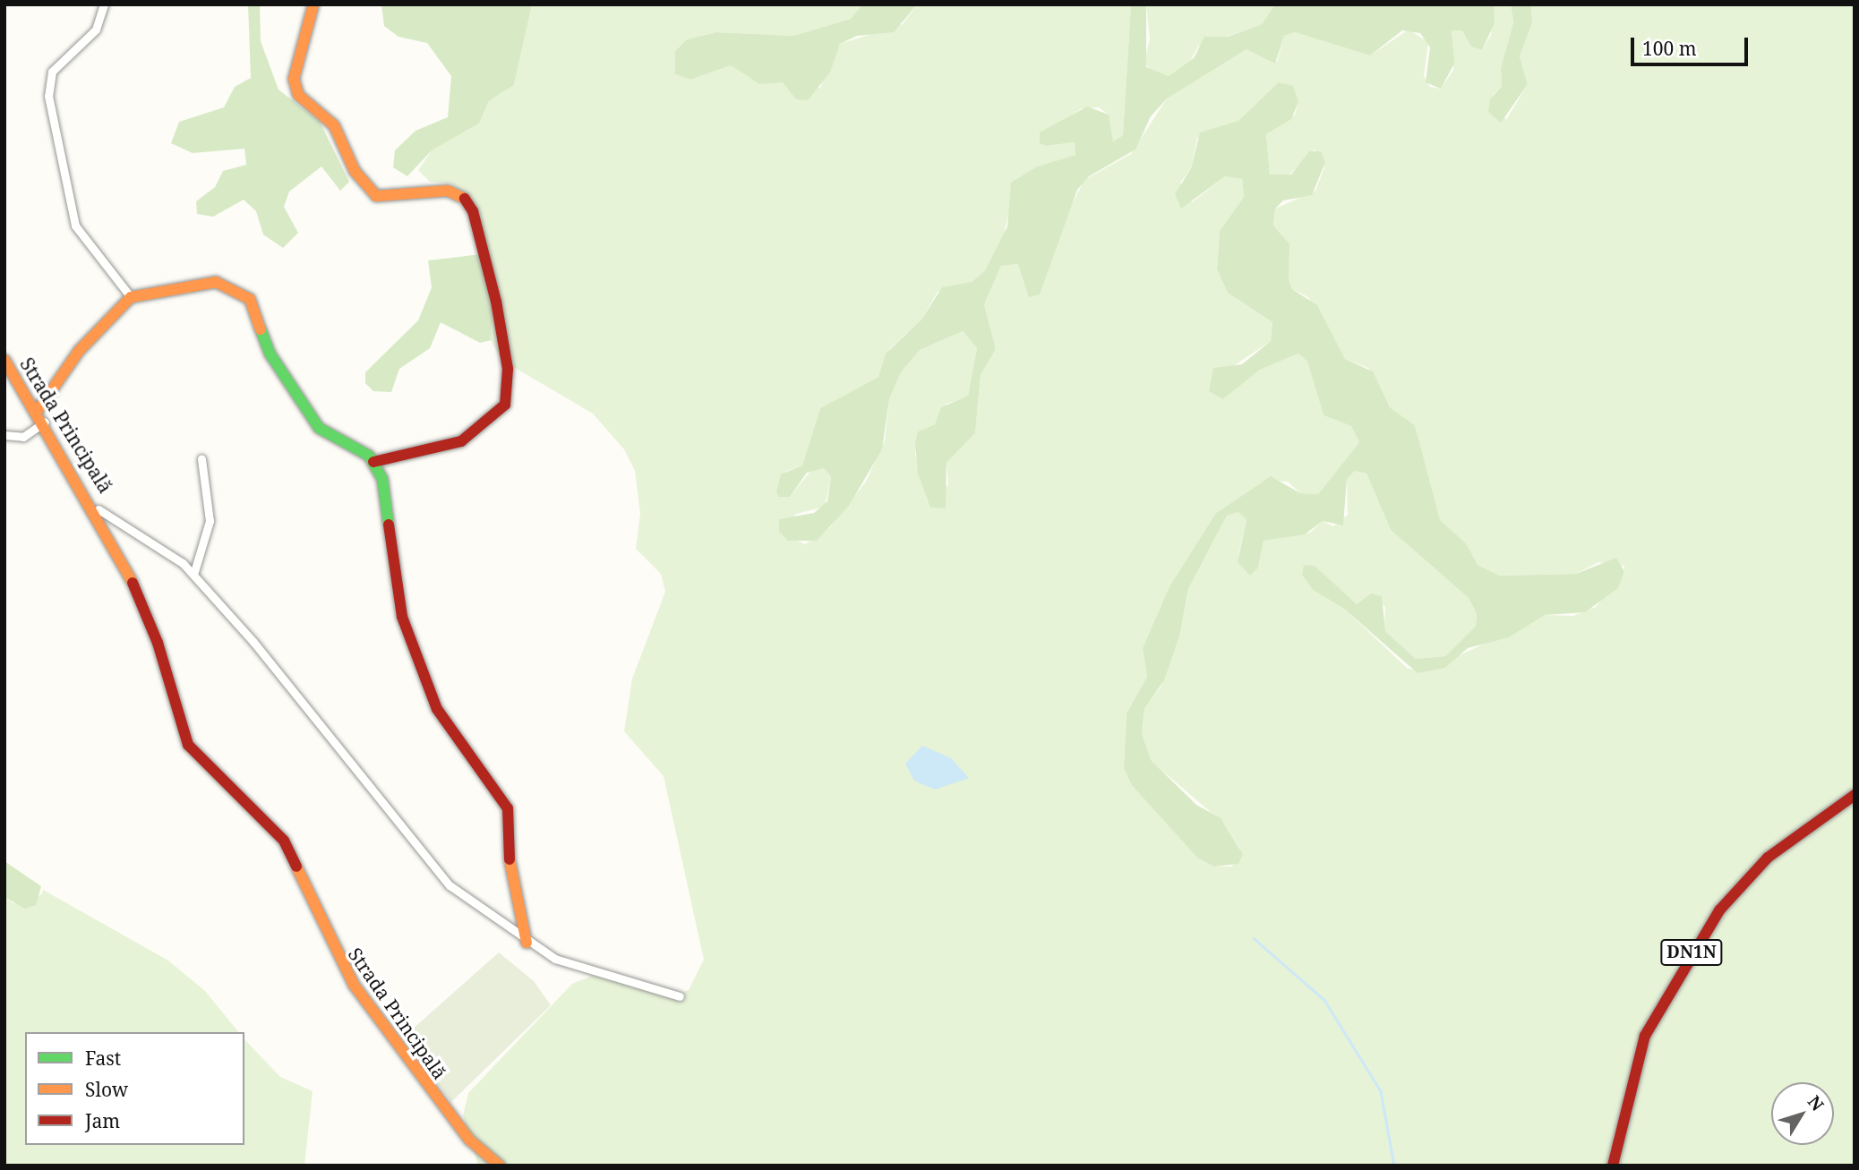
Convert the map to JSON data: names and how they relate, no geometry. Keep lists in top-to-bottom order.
{
  "streets": {
    "main road": ["Strada Principală", "DN1N"]
  },
  "legend": ["Fast", "Slow", "Jam"],
  "scale_bar": "100 m",
  "north": "top right"
}
